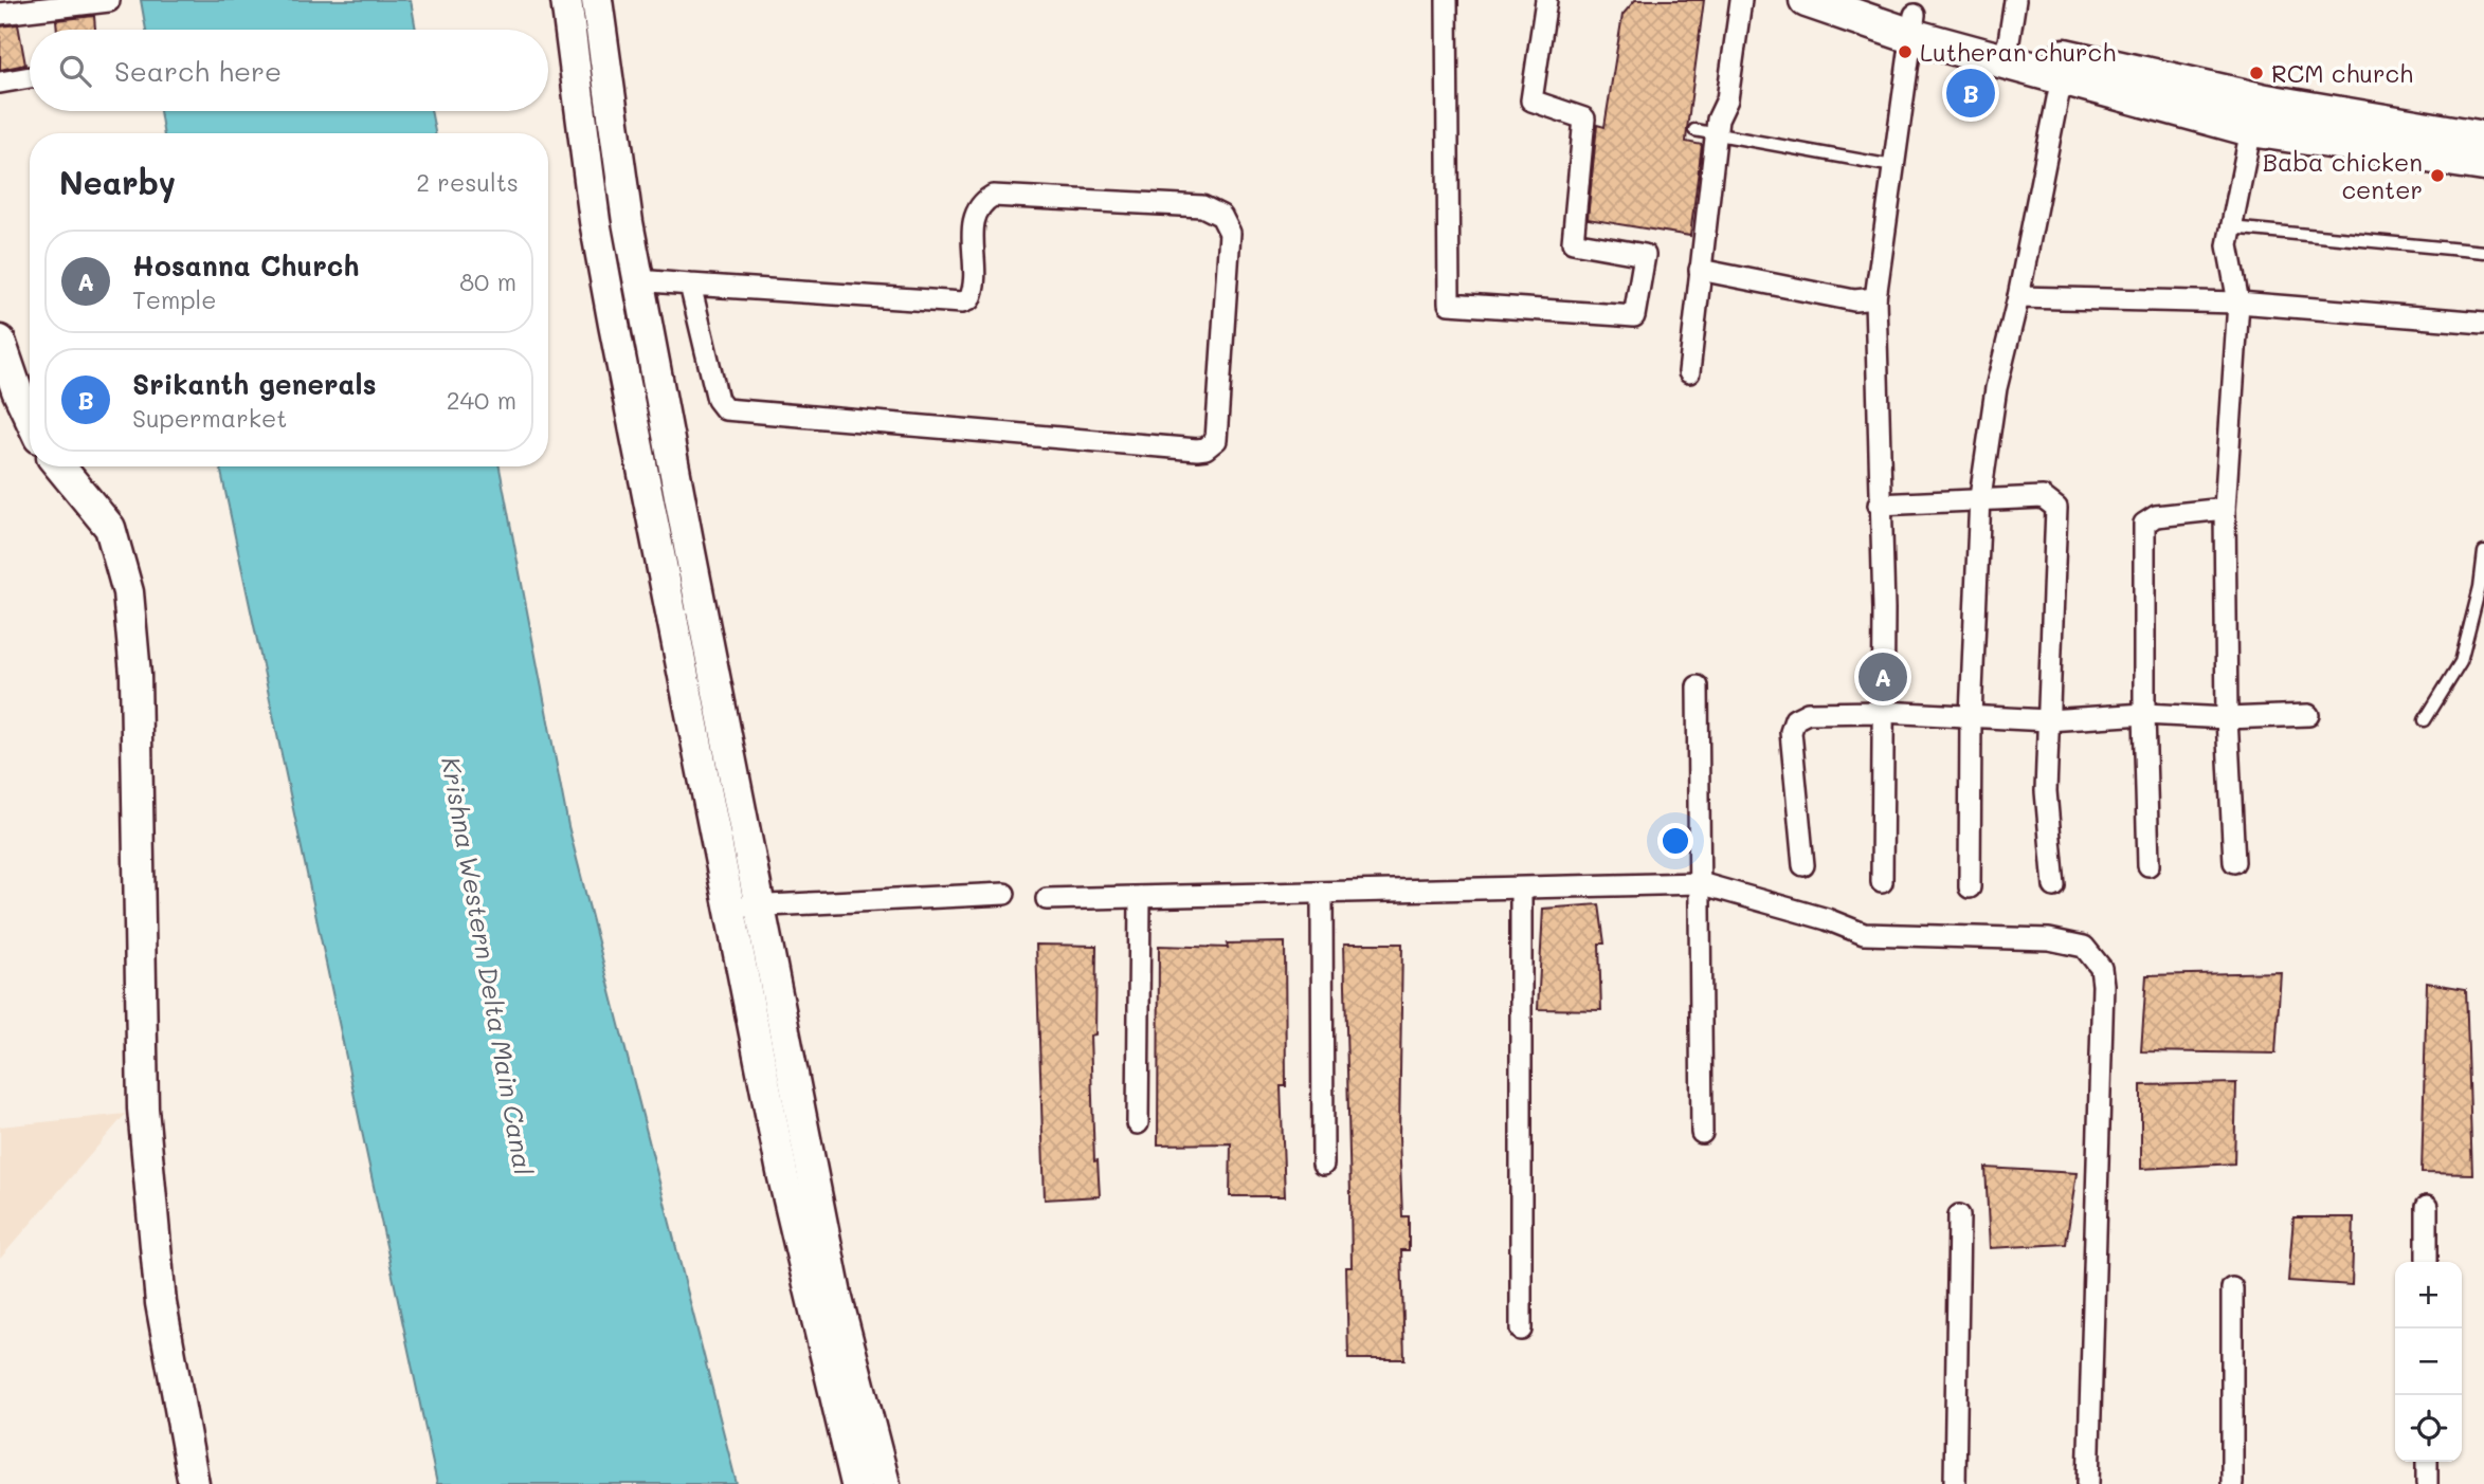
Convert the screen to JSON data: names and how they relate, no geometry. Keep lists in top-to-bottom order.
{
  "water": ["Krishna Western Delta Main Canal"],
  "places": ["Lutheran church", "RCM church", "Baba chicken center"],
  "page": {
    "search": "Search here",
    "pins": ["B", "A"],
    "heading": ["Nearby", "2 results"],
    "list": [
      {
        "mark": "A",
        "name": "Hosanna Church",
        "note": "Temple",
        "value": "80 m"
      },
      {
        "mark": "B",
        "name": "Srikanth generals",
        "note": "Supermarket",
        "value": "240 m"
      }
    ],
    "map_buttons": ["+", "−"]
  }
}
